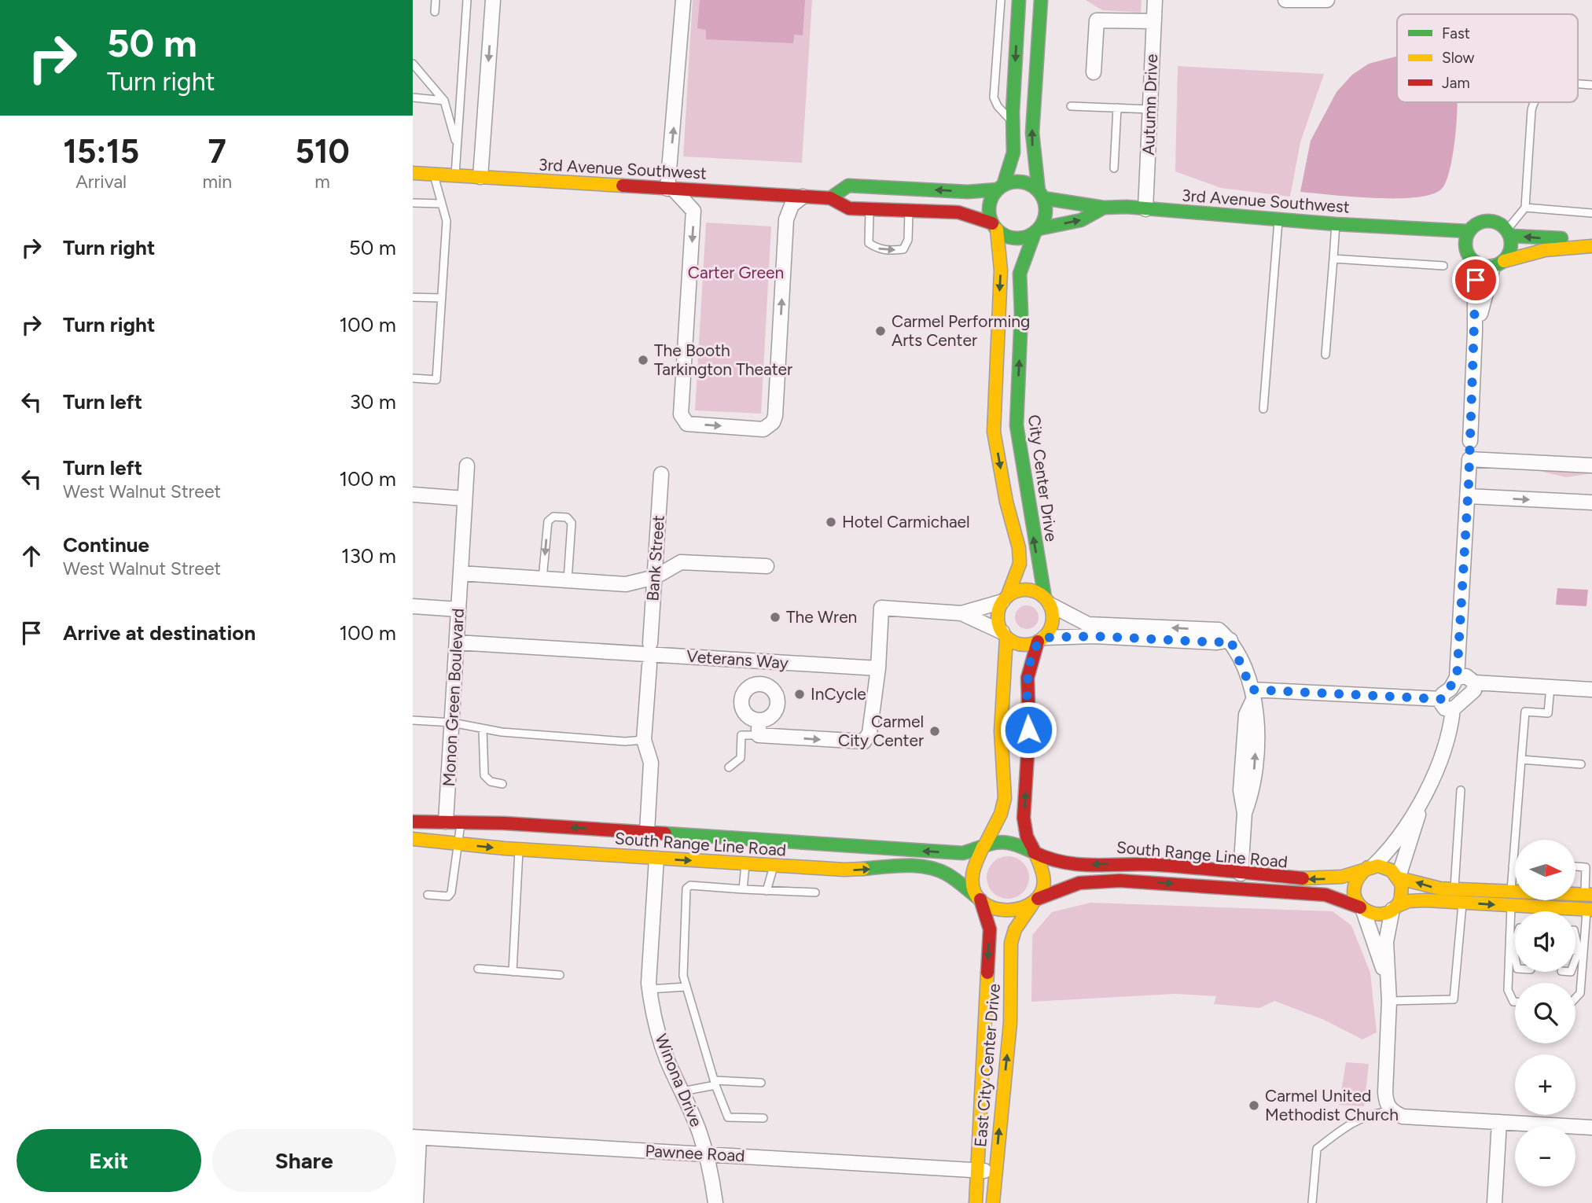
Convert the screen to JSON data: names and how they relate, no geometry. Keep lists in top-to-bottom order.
{
  "streets": {
    "street": [
      "Autumn Drive",
      "3rd Avenue Southwest",
      "City Center Drive",
      "Bank Street",
      "Veterans Way",
      "Monon Green Boulevard",
      "South Range Line Road",
      "East City Center Drive",
      "Winona Drive",
      "Pawnee Road"
    ]
  },
  "crossings": [
    ["Autumn Drive", "3rd Avenue Southwest"],
    ["3rd Avenue Southwest", "City Center Drive"],
    ["Veterans Way", "Monon Green Boulevard"],
    ["Monon Green Boulevard", "South Range Line Road"],
    ["South Range Line Road", "East City Center Drive"],
    ["South Range Line Road", "Winona Drive"],
    ["East City Center Drive", "Pawnee Road"],
    ["Winona Drive", "Pawnee Road"]
  ],
  "parks": ["Carter Green"],
  "places": [
    "Carmel Performing Arts Center",
    "The Booth Tarkington Theater",
    "Hotel Carmichael",
    "The Wren",
    "InCycle",
    "Carmel City Center",
    "Carmel United Methodist Church"
  ],
  "legend": ["Fast", "Slow", "Jam"],
  "north": "right",
  "page": {
    "turn": ["50 m", "Turn right"],
    "eta": [
      "15:15",
      "Arrival",
      "7",
      "min",
      "510",
      "m"
    ],
    "list": [
      {
        "name": "Turn right",
        "value": "50 m"
      },
      {
        "name": "Turn right",
        "value": "100 m"
      },
      {
        "name": "Turn left",
        "value": "30 m"
      },
      {
        "name": "Turn left",
        "note": "West Walnut Street",
        "value": "100 m"
      },
      {
        "name": "Continue",
        "note": "West Walnut Street",
        "value": "130 m"
      },
      {
        "name": "Arrive at destination",
        "value": "100 m"
      }
    ],
    "map_buttons": ["+", "−"],
    "buttons": ["Exit", "Share"]
  }
}
